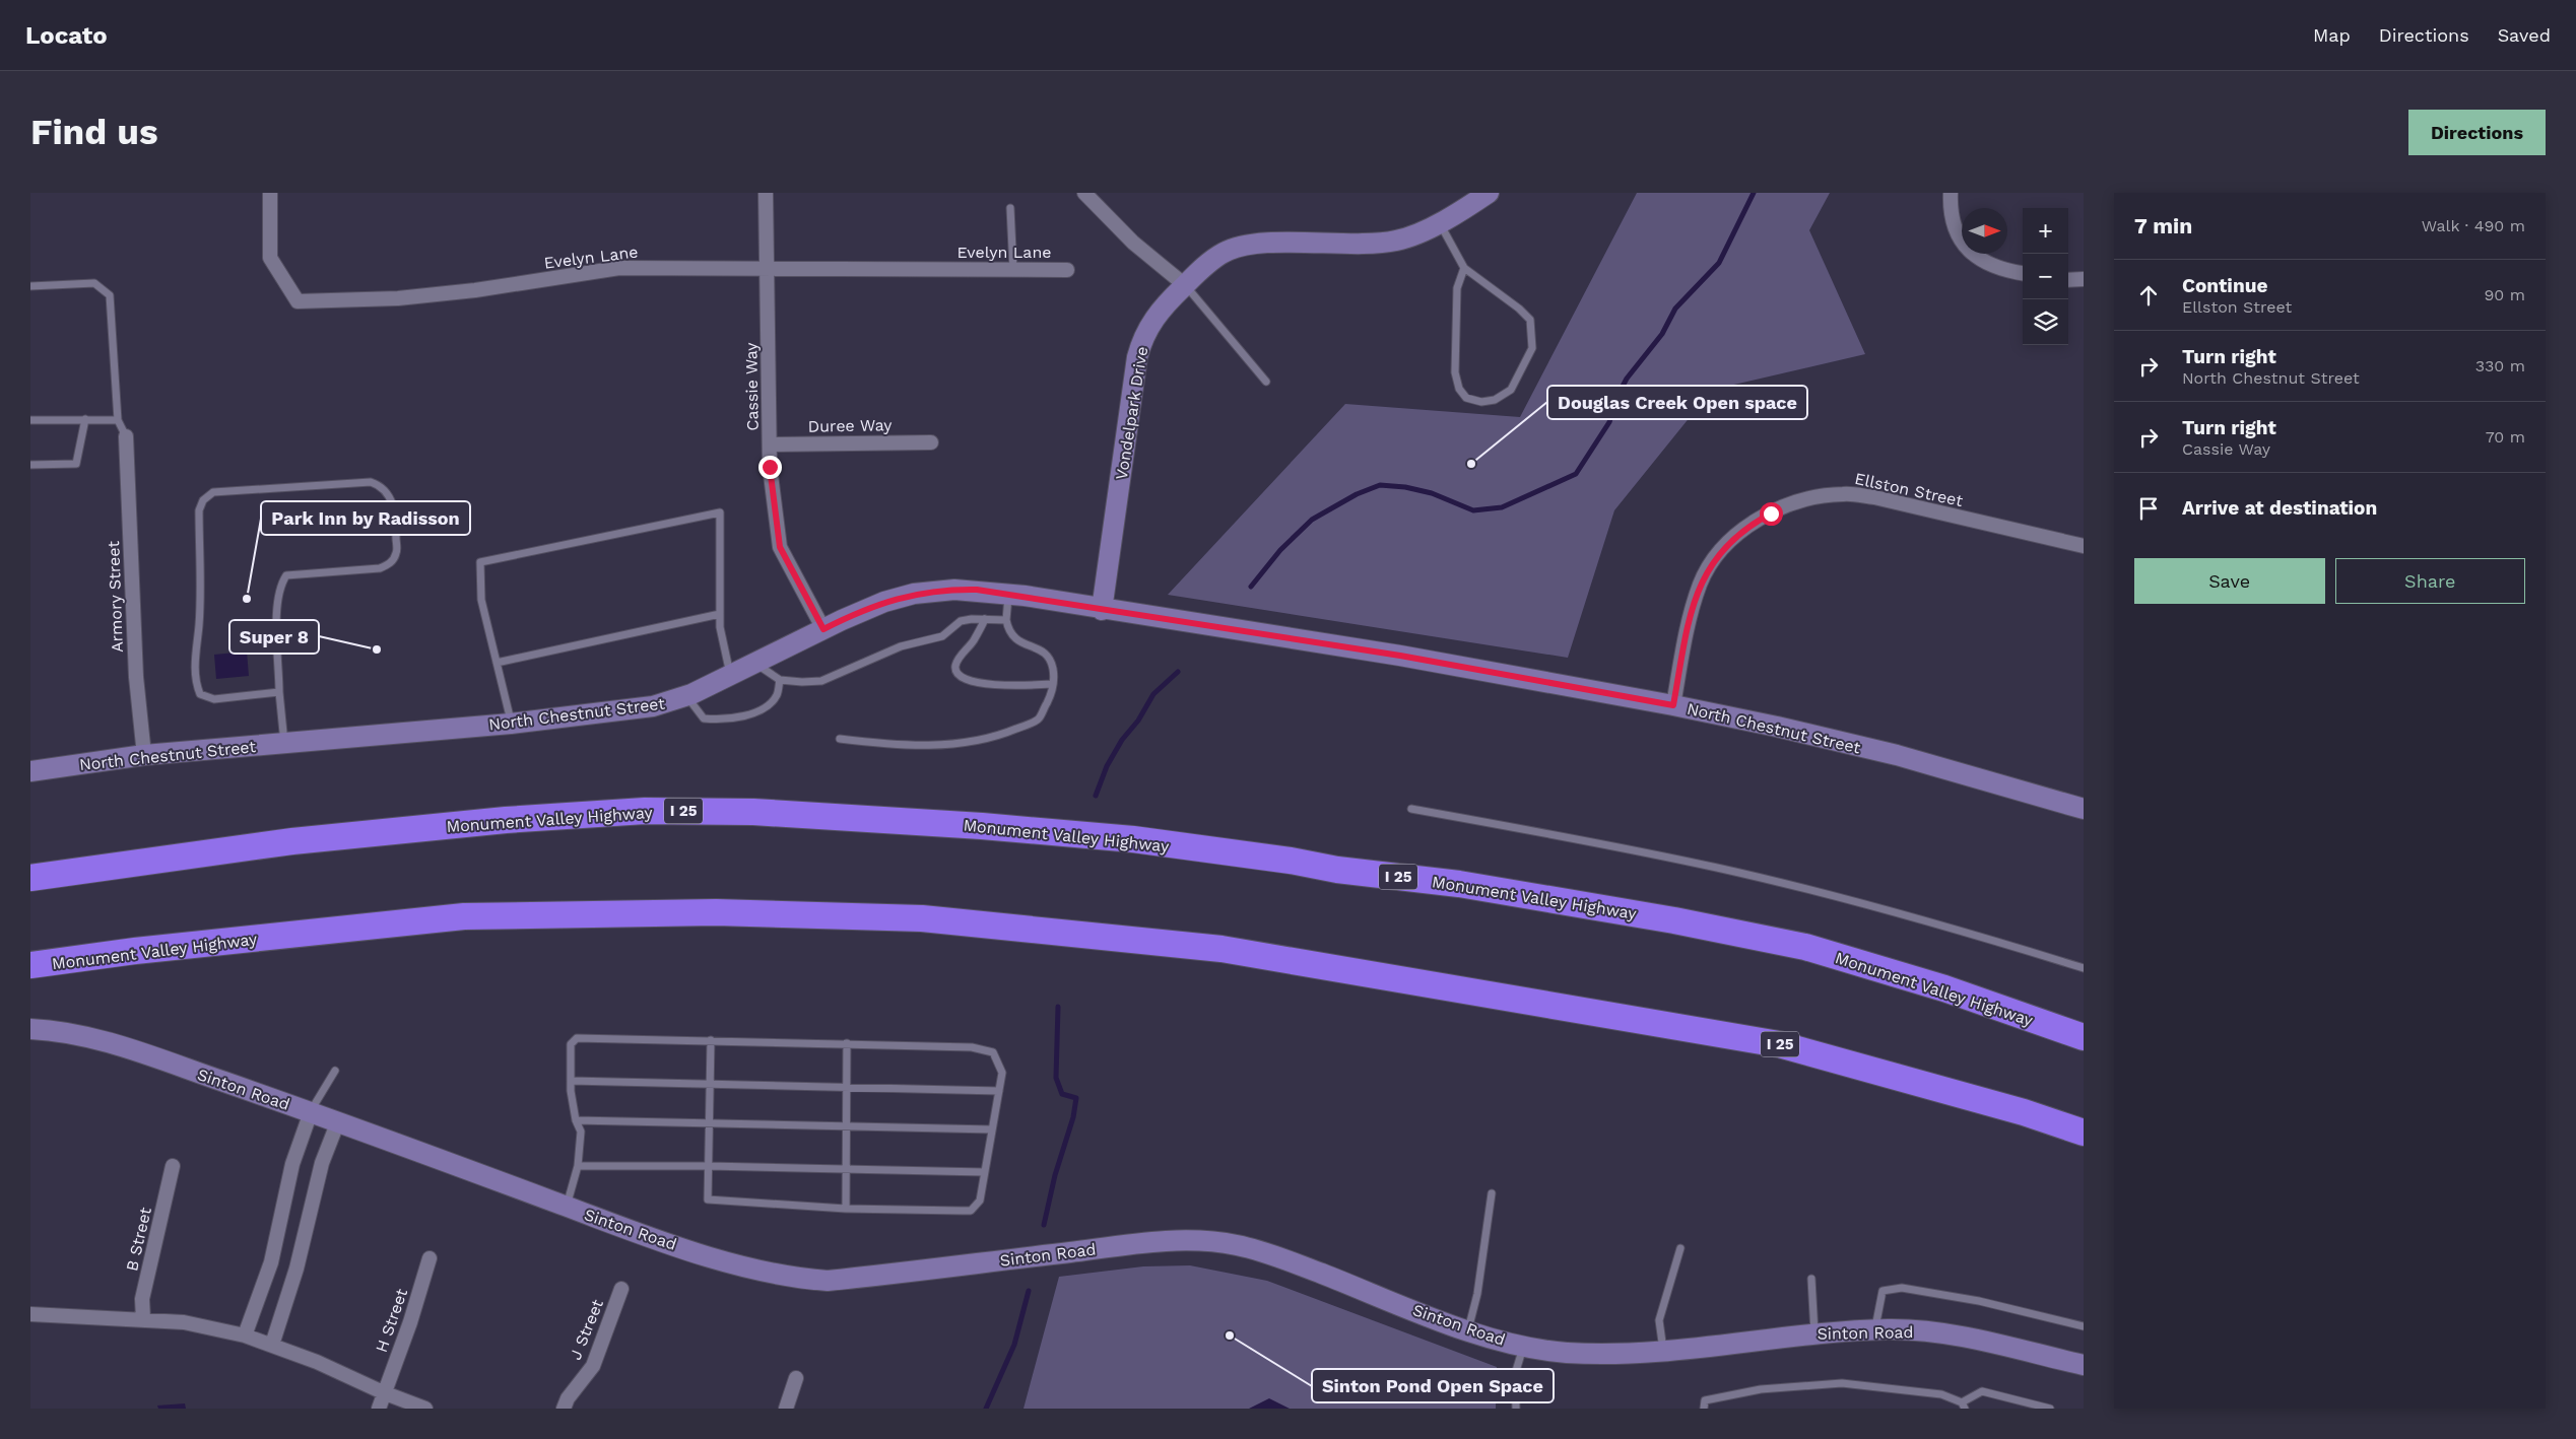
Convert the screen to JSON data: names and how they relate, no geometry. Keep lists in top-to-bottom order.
{
  "streets": {
    "highway": ["I 25", "Monument Valley Highway"],
    "street": [
      "Evelyn Lane",
      "Cassie Way",
      "Vondelpark Drive",
      "Duree Way",
      "Ellston Street",
      "Armory Street",
      "North Chestnut Street",
      "Sinton Road",
      "B Street",
      "H Street",
      "J Street"
    ]
  },
  "crossings": [
    ["Evelyn Lane", "Cassie Way"],
    ["Cassie Way", "Duree Way"],
    ["Cassie Way", "North Chestnut Street"],
    ["Vondelpark Drive", "North Chestnut Street"],
    ["Ellston Street", "North Chestnut Street"],
    ["Armory Street", "North Chestnut Street"]
  ],
  "places": [
    "Douglas Creek Open space",
    "Park Inn by Radisson",
    "Super 8",
    "Sinton Pond Open Space"
  ],
  "north": "right",
  "page": {
    "header": "Locato",
    "nav": ["Map", "Directions", "Saved"],
    "buttons": [
      "Directions",
      ["Save", "Share"]
    ],
    "title": "Find us",
    "heading": ["7 min", "Walk · 490 m"],
    "map_buttons": ["+", "−"],
    "list": [
      ["Continue", "Ellston Street", "90 m"],
      ["Turn right", "North Chestnut Street", "330 m"],
      ["Turn right", "Cassie Way", "70 m"],
      "Arrive at destination"
    ]
  }
}
